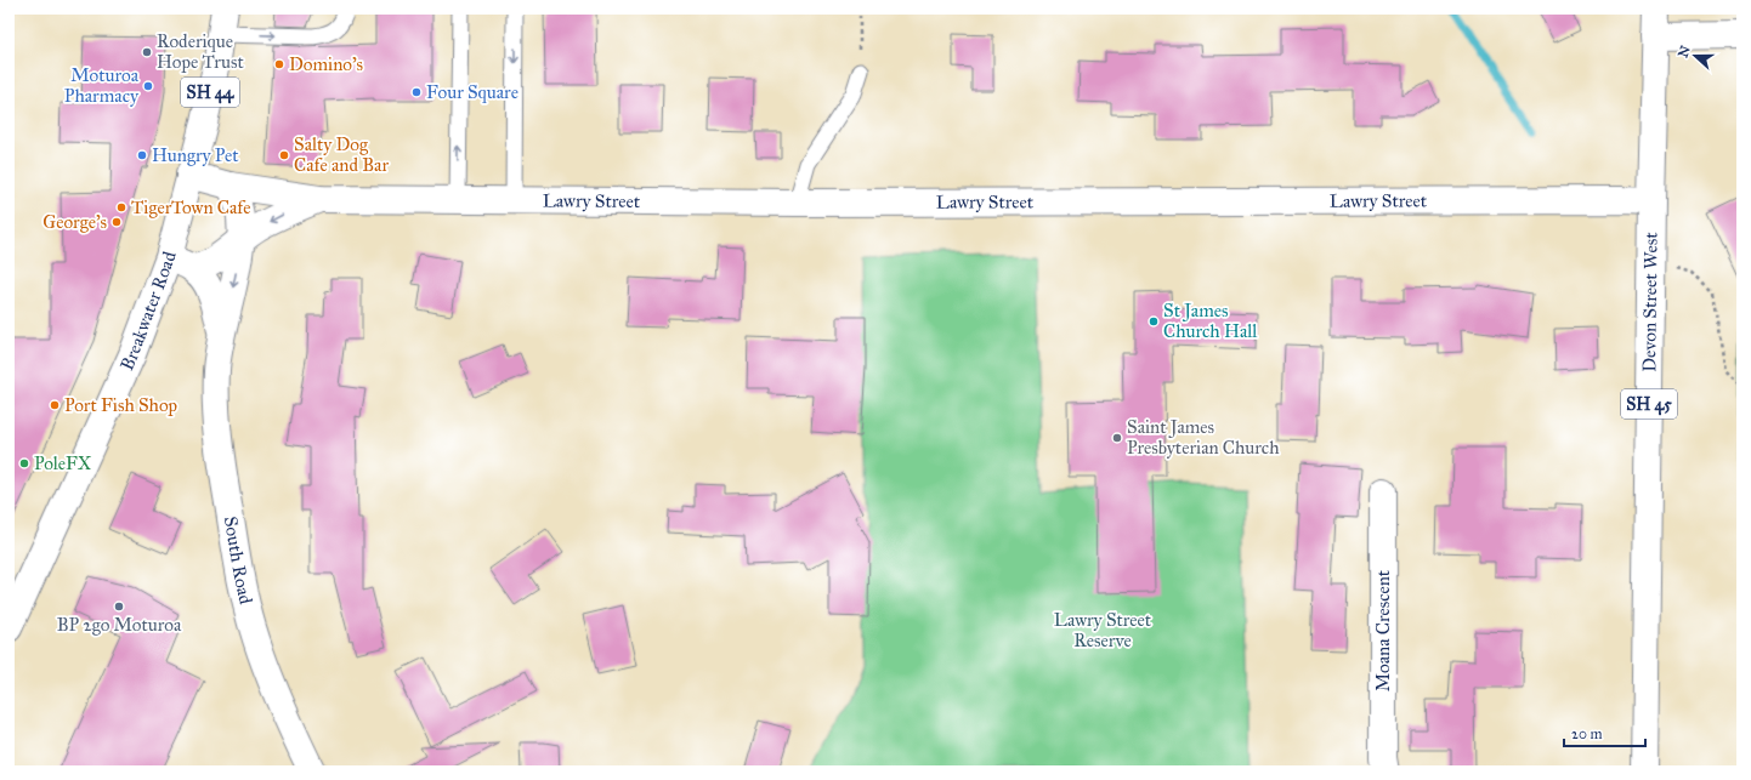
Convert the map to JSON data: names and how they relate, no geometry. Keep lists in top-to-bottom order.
{
  "streets": {
    "main road": [
      "SH 44",
      "Lawry Street",
      "Devon Street West",
      "Breakwater Road",
      "SH 45",
      "South Road",
      "Moana Crescent"
    ]
  },
  "crossings": [
    ["SH 44", "Lawry Street"],
    ["SH 44", "Breakwater Road"],
    ["Lawry Street", "Devon Street West"],
    ["Lawry Street", "Breakwater Road"],
    ["Lawry Street", "South Road"]
  ],
  "parks": ["Lawry Street Reserve"],
  "places": [
    "Roderique Hope Trust",
    "Domino's",
    "Moturoa Pharmacy",
    "Four Square",
    "Hungry Pet",
    "Salty Dog Cafe and Bar",
    "TigerTown Cafe",
    "George's",
    "St James Church Hall",
    "Port Fish Shop",
    "Saint James Presbyterian Church",
    "PoleFX",
    "BP 2go Moturoa"
  ],
  "scale_bar": "20 m",
  "north": "left"
}
